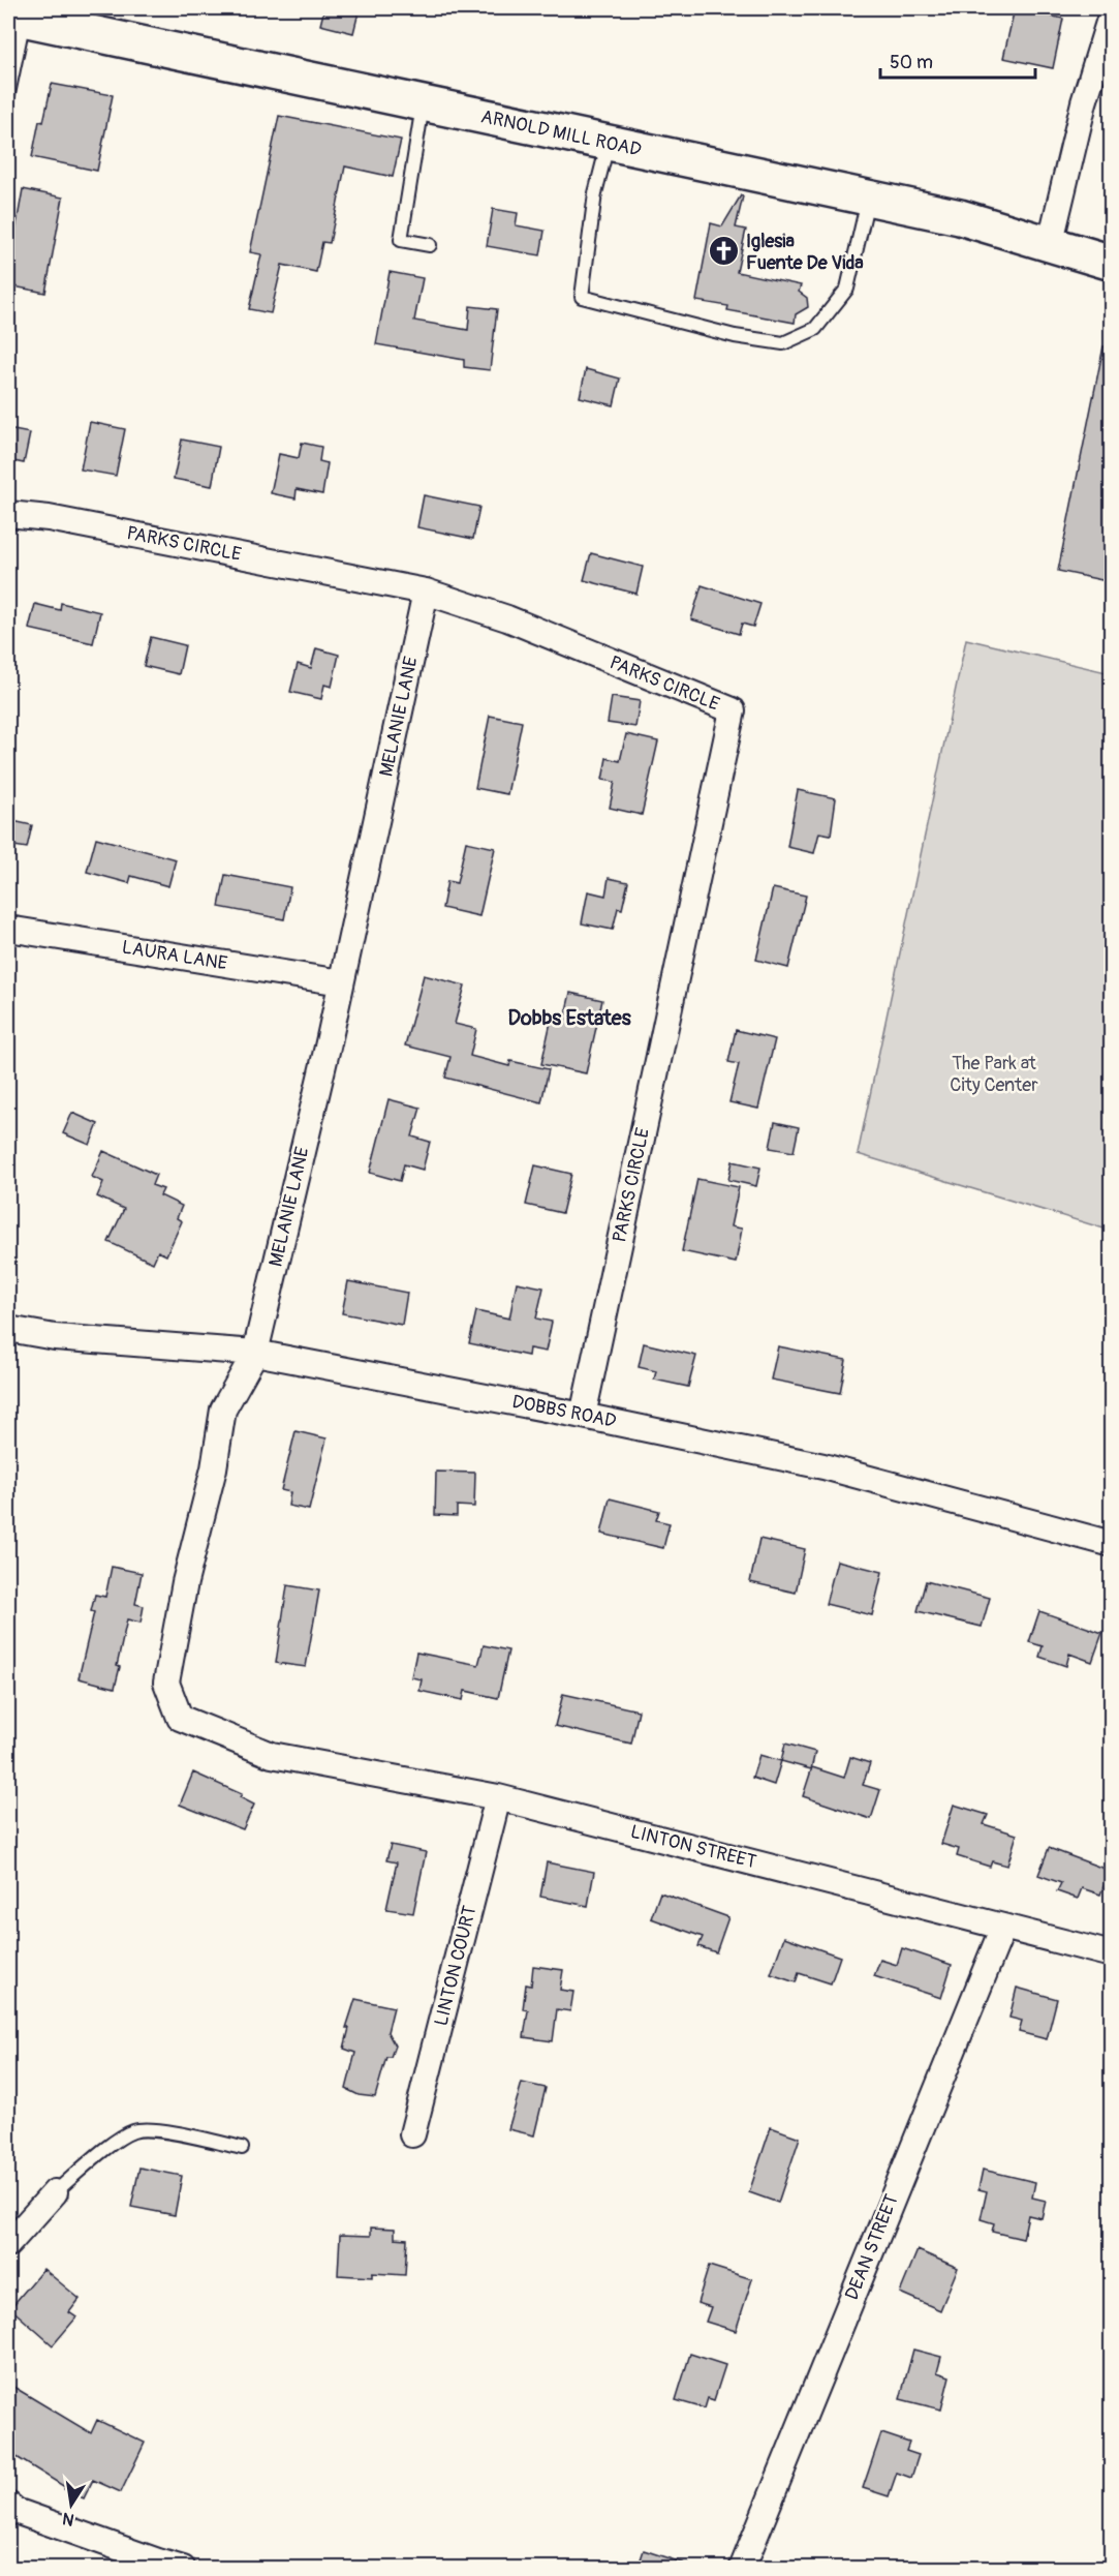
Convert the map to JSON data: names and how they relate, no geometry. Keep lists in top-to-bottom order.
{
  "streets": {
    "main road": ["ARNOLD MILL ROAD"],
    "street": [
      "PARKS CIRCLE",
      "MELANIE LANE",
      "LAURA LANE",
      "DOBBS ROAD",
      "LINTON STREET",
      "LINTON COURT",
      "DEAN STREET"
    ]
  },
  "crossings": [
    ["PARKS CIRCLE", "MELANIE LANE"],
    ["PARKS CIRCLE", "DOBBS ROAD"],
    ["MELANIE LANE", "LAURA LANE"],
    ["MELANIE LANE", "DOBBS ROAD"],
    ["MELANIE LANE", "LINTON STREET"],
    ["LINTON STREET", "LINTON COURT"],
    ["LINTON STREET", "DEAN STREET"]
  ],
  "districts": ["Dobbs Estates"],
  "parks": ["The Park at City Center"],
  "places": {
    "church": ["Iglesia Fuente De Vida"]
  },
  "scale_bar": "50 m",
  "north": "bottom"
}
